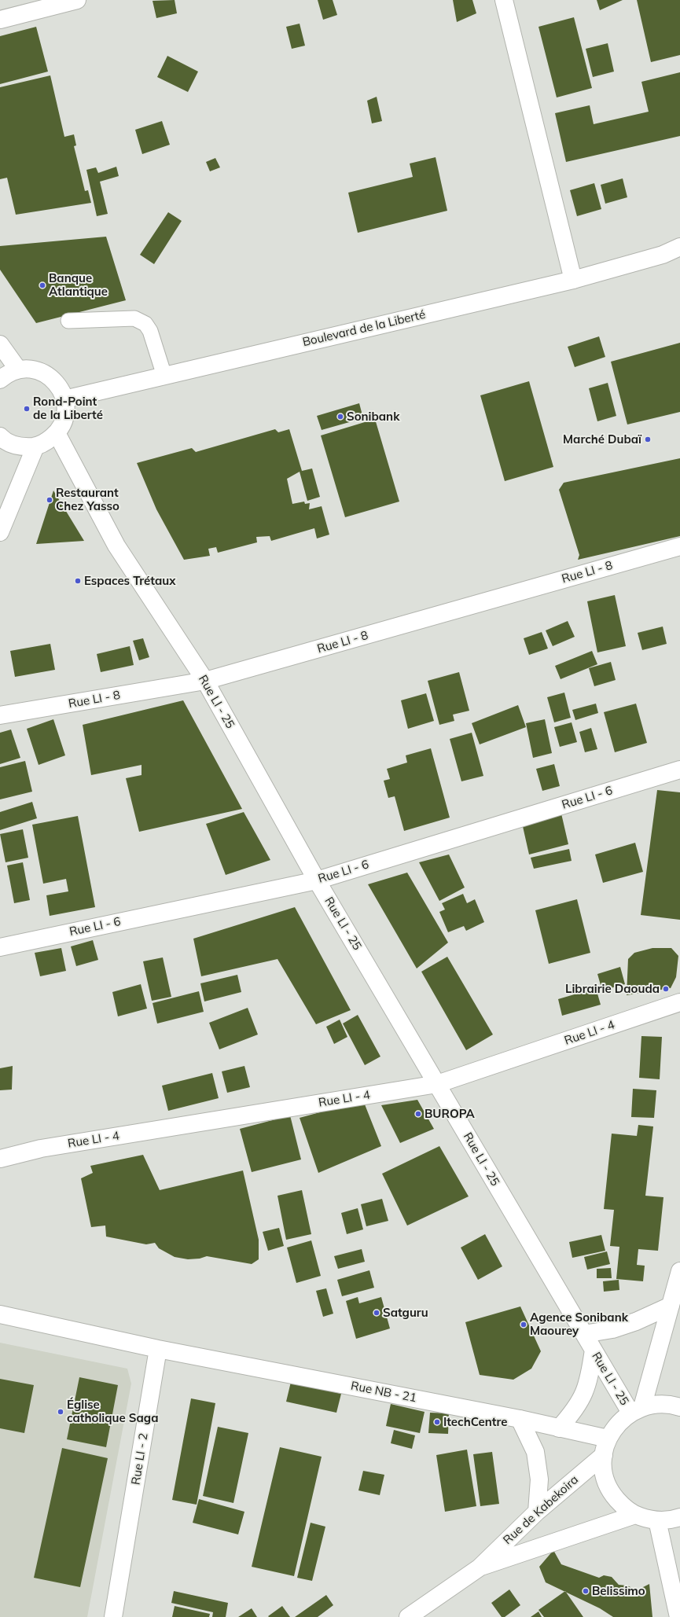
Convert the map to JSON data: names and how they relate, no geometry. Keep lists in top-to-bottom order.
{
  "streets": {
    "main road": [
      "Boulevard de la Liberté",
      "Rue LI - 8",
      "Rue LI - 25",
      "Rue LI - 6",
      "Rue LI - 4",
      "Rue NB - 21",
      "Rue LI - 2",
      "Rue de Kabekoira"
    ]
  },
  "crossings": [
    ["Rue LI - 8", "Rue LI - 25"],
    ["Rue LI - 25", "Rue LI - 6"],
    ["Rue LI - 25", "Rue LI - 4"],
    ["Rue NB - 21", "Rue LI - 2"]
  ],
  "places": [
    "Banque Atlantique",
    "Rond-Point de la Liberté",
    "Sonibank",
    "Marché Dubaï",
    "Restaurant Chez Yasso",
    "Espaces Trétaux",
    "Librairie Daouda",
    "BUROPA",
    "Satguru",
    "Agence Sonibank Maourey",
    "Église catholique Saga",
    "ItechCentre",
    "Belissimo"
  ]
}
